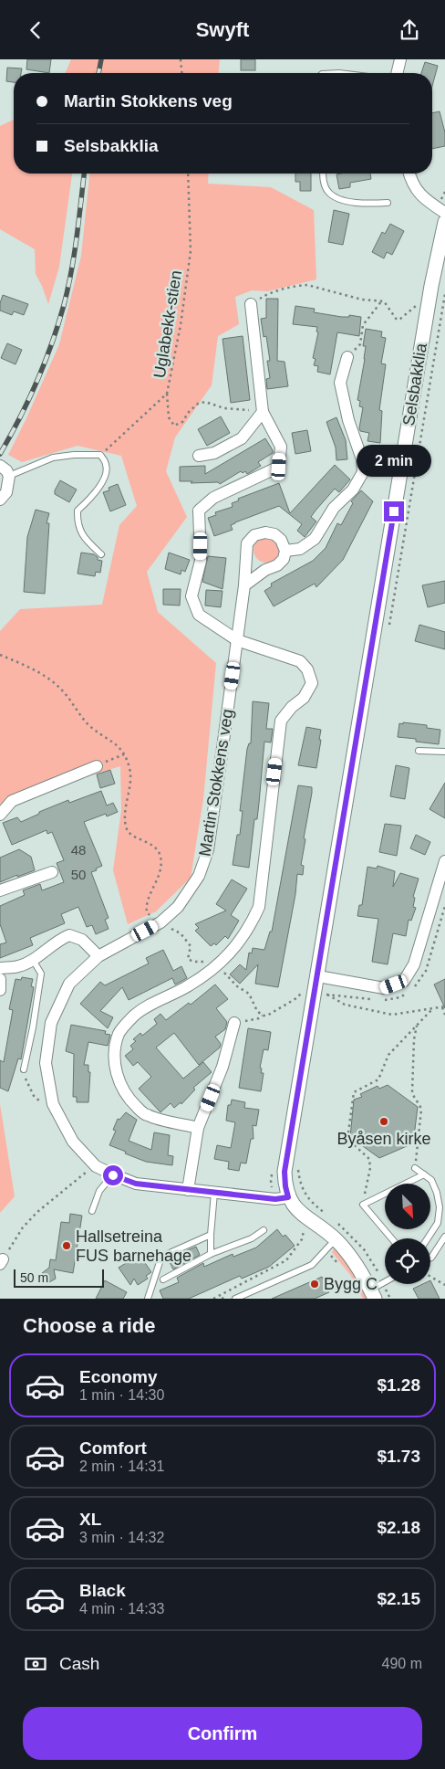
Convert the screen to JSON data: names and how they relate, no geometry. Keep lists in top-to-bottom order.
{
  "streets": {
    "street": ["Selsbakklia", "Martin Stokkens veg"],
    "path": ["Uglabekk-stien"]
  },
  "crossings": [
    ["Selsbakklia", "Martin Stokkens veg"]
  ],
  "places": ["Byåsen kirke", "Hallsetreina FUS barnehage", "Bygg C"],
  "house_numbers": ["48", "50"],
  "scale_bar": "50 m",
  "north": "bottom right",
  "page": {
    "header": "Swyft",
    "banner": ["Martin Stokkens veg", "Selsbakklia"],
    "bubble": "2 min",
    "scale": "50 m",
    "heading": "Choose a ride",
    "list": [
      {
        "name": "Economy",
        "note": "1 min · 14:30",
        "value": "$1.28"
      },
      {
        "name": "Comfort",
        "note": "2 min · 14:31",
        "value": "$1.73"
      },
      {
        "name": "XL",
        "note": "3 min · 14:32",
        "value": "$2.18"
      },
      {
        "name": "Black",
        "note": "4 min · 14:33",
        "value": "$2.15"
      }
    ],
    "pay": ["Cash", "490 m"],
    "buttons": "Confirm"
  }
}
